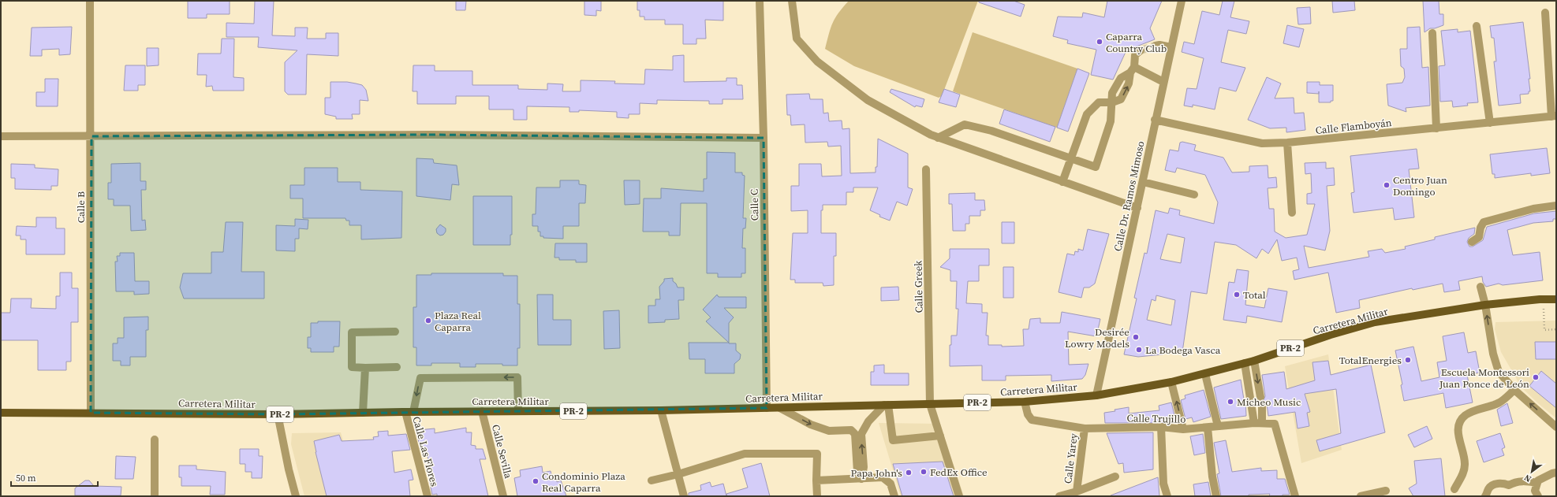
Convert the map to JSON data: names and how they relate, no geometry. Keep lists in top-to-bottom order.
{
  "streets": {
    "main road": ["Carretera Militar", "PR-2"],
    "street": [
      "Calle Flamboyán",
      "Calle Dr. Ramos Mimoso",
      "Calle C",
      "Calle B",
      "Calle Greek",
      "Calle Trujillo",
      "Calle Las Flores",
      "Calle Sevilla",
      "Calle Yarey"
    ]
  },
  "crossings": [
    ["Calle Flamboyán", "Calle Dr. Ramos Mimoso"],
    ["Calle Dr. Ramos Mimoso", "Carretera Militar"],
    ["Calle C", "Carretera Militar"],
    ["Calle B", "Carretera Militar"],
    ["Calle Greek", "Carretera Militar"],
    ["Carretera Militar", "Calle Trujillo"],
    ["Carretera Militar", "Calle Las Flores"],
    ["Carretera Militar", "Calle Sevilla"],
    ["Calle Trujillo", "Calle Yarey"]
  ],
  "places": [
    "Caparra Country Club",
    "Centro Juan Domingo",
    "Total",
    "Plaza Real Caparra",
    "Desirée Lowry Models",
    "La Bodega Vasca",
    "TotalEnergies",
    "Escuela Montessori Juan Ponce de León",
    "Micheo Music",
    "FedEx Office",
    "Papa John's",
    "Condominio Plaza Real Caparra"
  ],
  "scale_bar": "50 m",
  "north": "bottom left"
}
